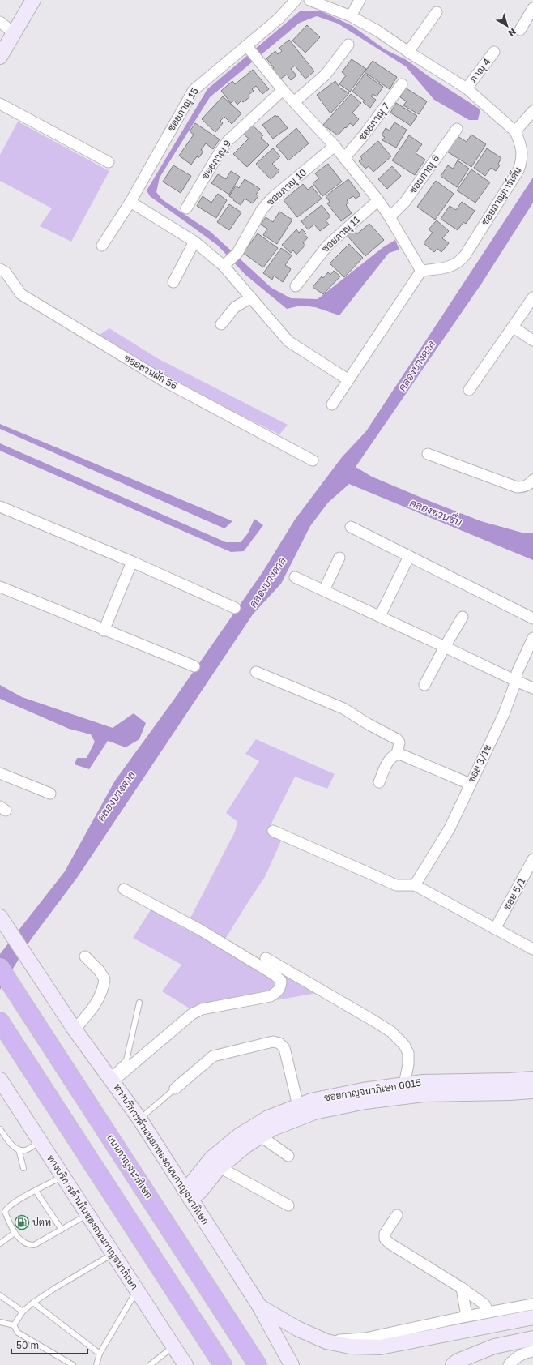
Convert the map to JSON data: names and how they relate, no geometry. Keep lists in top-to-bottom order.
{
  "streets": {
    "highway": ["ถนนกาญจนาภิเษก"],
    "main road": ["ซอยกาญจนาภิเษก 0015", "ทางบริการด้านนอกของถนนกาญจนาภิเษก", "ทางบริการด้านในของถนนกาญจนาภิเษก"],
    "street": [
      "ภาณุ 4",
      "ซอยภาณุ 15",
      "ซอยภาณุ 7",
      "ซอยภาณุ 9",
      "ซอยภาณุ 6",
      "ซอยภาณุ 10",
      "ซอยภาณุการ์เด้น",
      "ซอยภาณุ 11",
      "ซอยสวนผัก 56",
      "ซอย 3/1ข",
      "ซอย 5/1"
    ]
  },
  "crossings": [
    ["ภาณุ 4", "ซอยภาณุการ์เด้น"],
    ["ซอยกาญจนาภิเษก 0015", "ทางบริการด้านนอกของถนนกาญจนาภิเษก"]
  ],
  "water": ["คลองบางตาล", "คลองชวนชื่น"],
  "places": {
    "fuel station": ["ปตท"]
  },
  "scale_bar": "50 m",
  "north": "bottom right"
}
